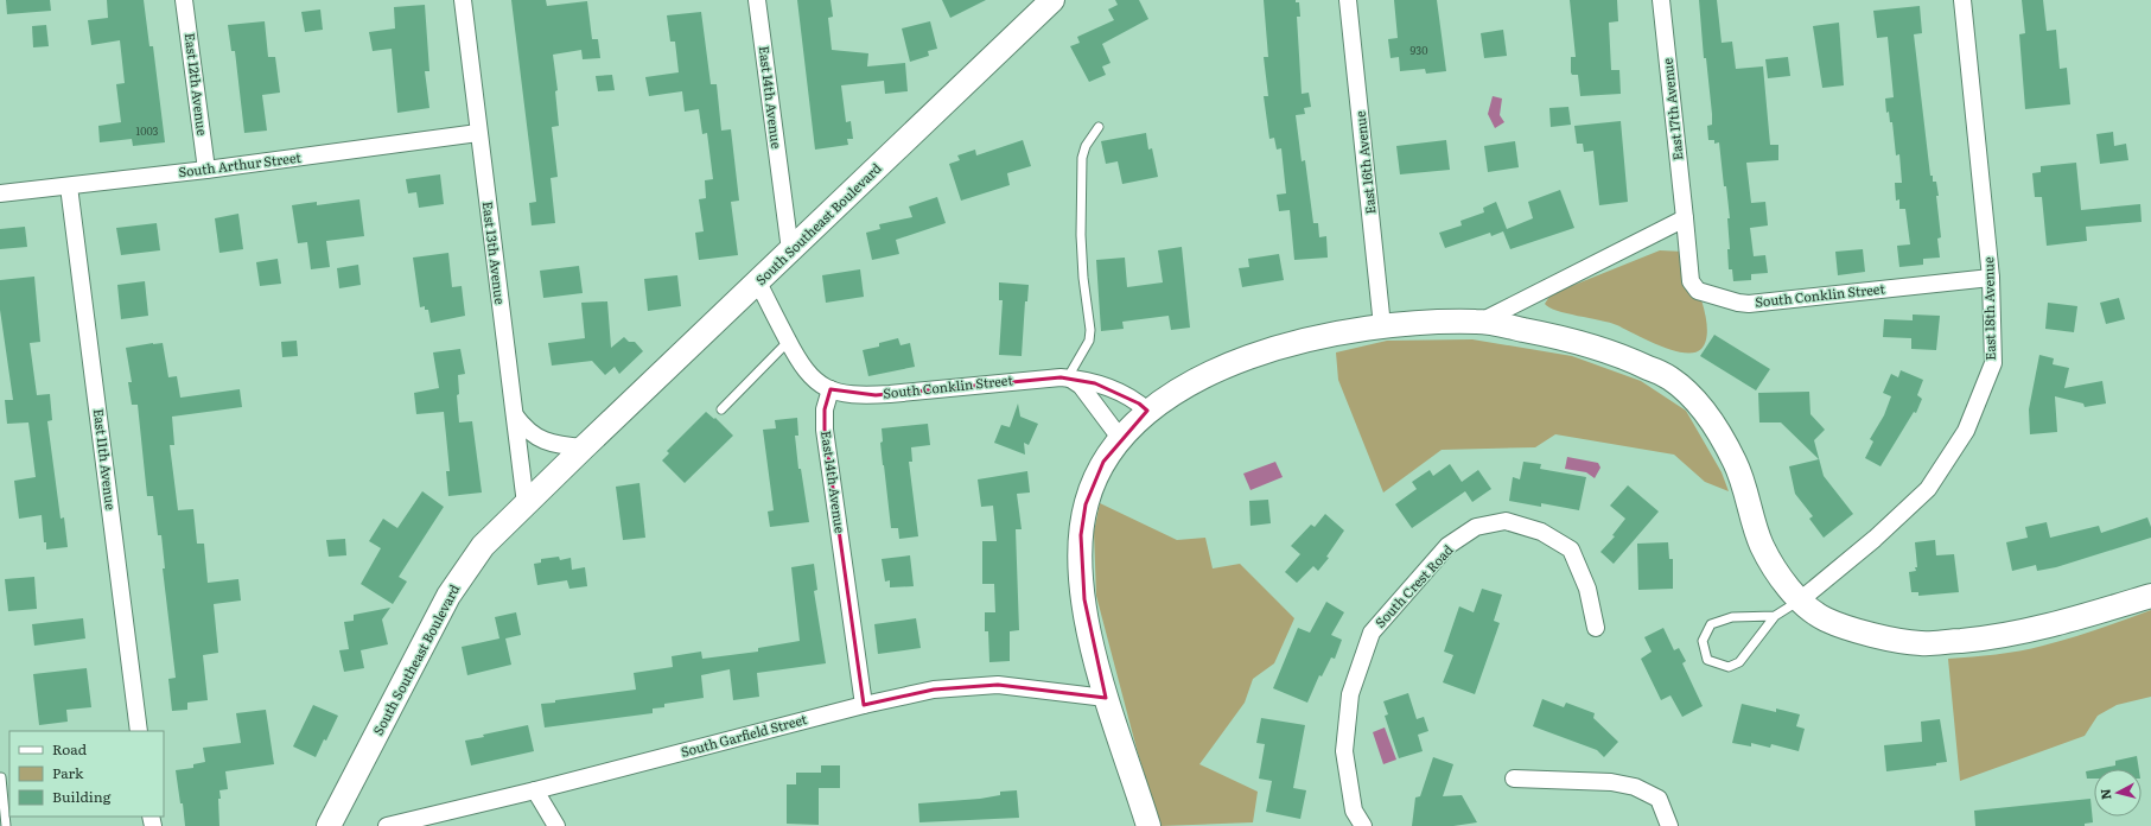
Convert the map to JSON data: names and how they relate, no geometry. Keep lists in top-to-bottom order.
{
  "streets": {
    "street": [
      "East 12th Avenue",
      "East 14th Avenue",
      "East 17th Avenue",
      "East 16th Avenue",
      "South Arthur Street",
      "South Southeast Boulevard",
      "East 13th Avenue",
      "South Conklin Street",
      "East 18th Avenue",
      "East 11th Avenue",
      "South Crest Road",
      "South Garfield Street"
    ]
  },
  "crossings": [
    ["East 12th Avenue", "South Arthur Street"],
    ["East 14th Avenue", "South Southeast Boulevard"],
    ["East 14th Avenue", "South Conklin Street"],
    ["East 14th Avenue", "South Garfield Street"],
    ["East 17th Avenue", "South Conklin Street"],
    ["South Arthur Street", "East 13th Avenue"],
    ["South Arthur Street", "East 11th Avenue"],
    ["South Southeast Boulevard", "East 13th Avenue"],
    ["South Conklin Street", "East 18th Avenue"]
  ],
  "house_numbers": ["930", "1003"],
  "legend": ["Road", "Park", "Building"],
  "north": "left"
}
